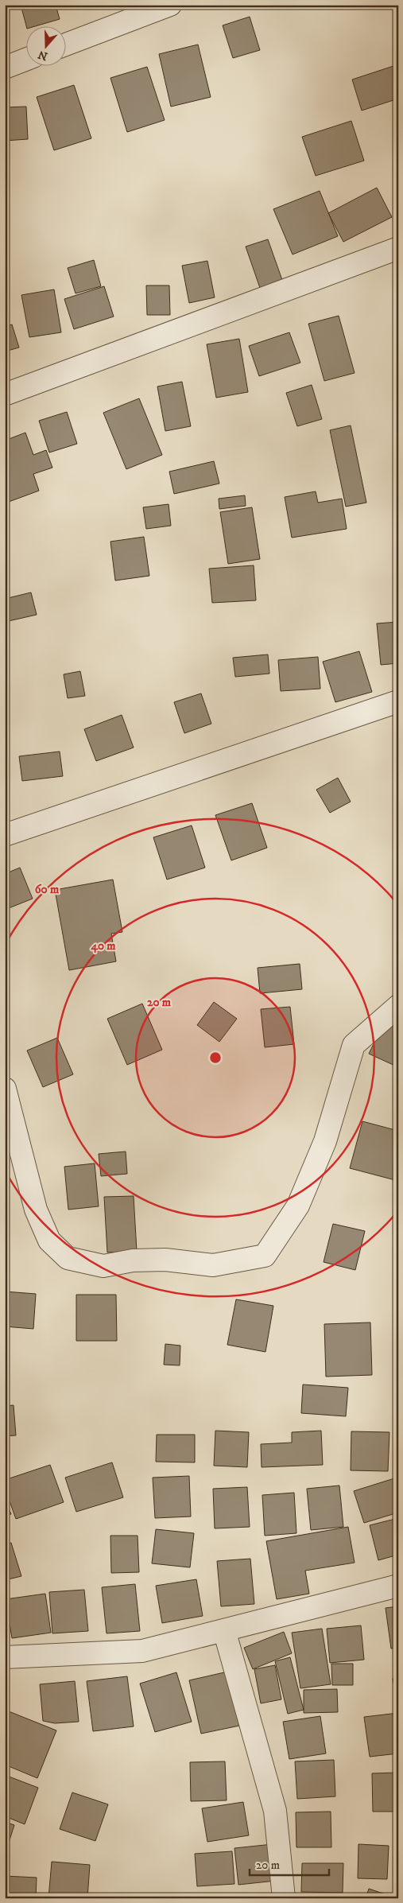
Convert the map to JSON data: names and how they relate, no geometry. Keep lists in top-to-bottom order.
{
  "scale_bar": "20 m",
  "north": "bottom",
  "rings": ["60 m", "40 m", "20 m"]
}
